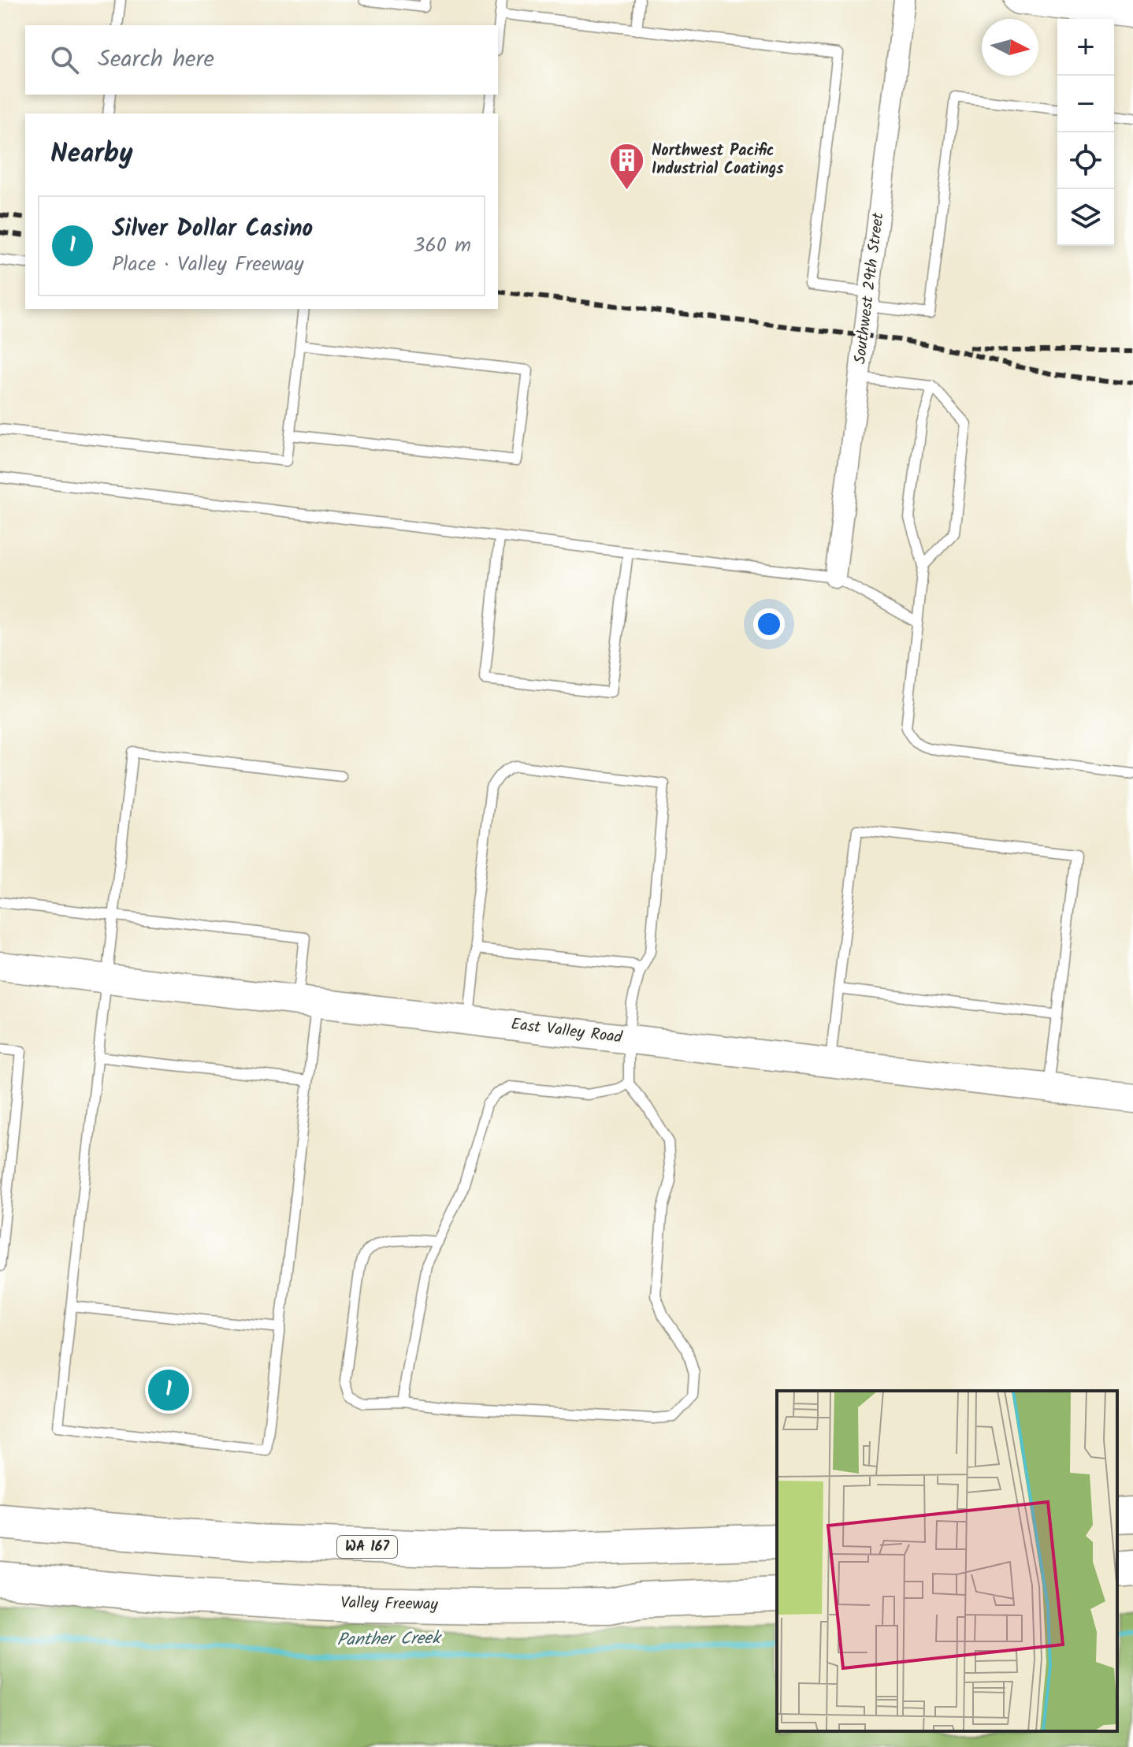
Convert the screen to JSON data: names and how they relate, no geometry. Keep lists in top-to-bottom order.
{
  "streets": {
    "highway": ["WA 167", "Valley Freeway"],
    "street": ["Southwest 29th Street", "East Valley Road"]
  },
  "water": ["Panther Creek"],
  "places": {
    "building": ["Northwest Pacific Industrial Coatings"]
  },
  "north": "right",
  "page": {
    "map_buttons": ["+", "−"],
    "search": "Search here",
    "heading": "Nearby",
    "list": [
      {
        "mark": "1",
        "name": "Silver Dollar Casino",
        "note": "Place · Valley Freeway",
        "value": "360 m"
      }
    ],
    "pins": "1"
  }
}
